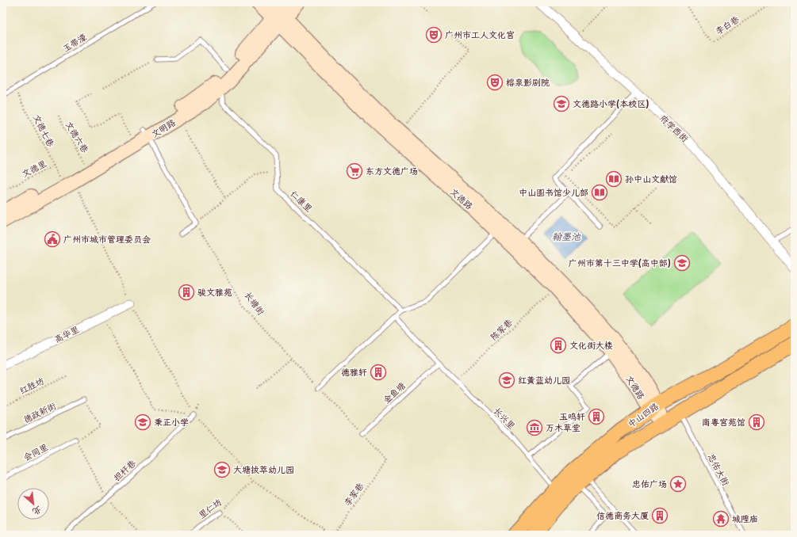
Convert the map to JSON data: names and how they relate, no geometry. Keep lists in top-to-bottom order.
{
  "streets": {
    "main road": ["文明路", "文德路", "中山四路"],
    "street": ["府学西街", "高华里"],
    "lane": [
      "玉带濠",
      "仁康里",
      "金鱼塘",
      "德政新街",
      "长兴里",
      "会同里",
      "忠佑大街",
      "担杆巷",
      "里仁坊"
    ],
    "path": [
      "李白巷",
      "文德七巷",
      "文德六巷",
      "文德里",
      "长塘街",
      "陈家巷",
      "红胜坊",
      "李家巷"
    ]
  },
  "crossings": [
    ["玉带濠", "文德七巷"],
    ["文明路", "文德七巷"],
    ["文明路", "文德六巷"],
    ["文明路", "文德路"],
    ["文明路", "仁康里"],
    ["文德七巷", "文德里"],
    ["文德路", "陈家巷"],
    ["文德路", "中山四路"],
    ["长塘街", "金鱼塘"],
    ["长塘街", "李家巷"],
    ["陈家巷", "长兴里"],
    ["金鱼塘", "长兴里"],
    ["中山四路", "长兴里"],
    ["中山四路", "忠佑大街"]
  ],
  "water": ["翰墨池"],
  "places": {
    "theatre": ["广州市工人文化宫", "榕泉影剧院"],
    "school or university": [
      "文德路小学(本校区)",
      "广州市第十三中学(高中部)",
      "红黄蓝幼儿园",
      "秉正小学",
      "大塘拔萃幼儿园"
    ],
    "supermarket": ["东方文德广场"],
    "library": ["孙中山文献馆", "中山图书馆少儿部"],
    "public building": ["广州市城市管理委员会"],
    "building": [
      "骏文雅苑",
      "文化街大楼",
      "德雅轩",
      "玉鸣轩",
      "南粤宫苑馆",
      "信德商务大厦"
    ],
    "museum": ["万木草堂"],
    "place": ["忠佑广场"],
    "temple": ["城隍庙"]
  },
  "north": "bottom right"
}
